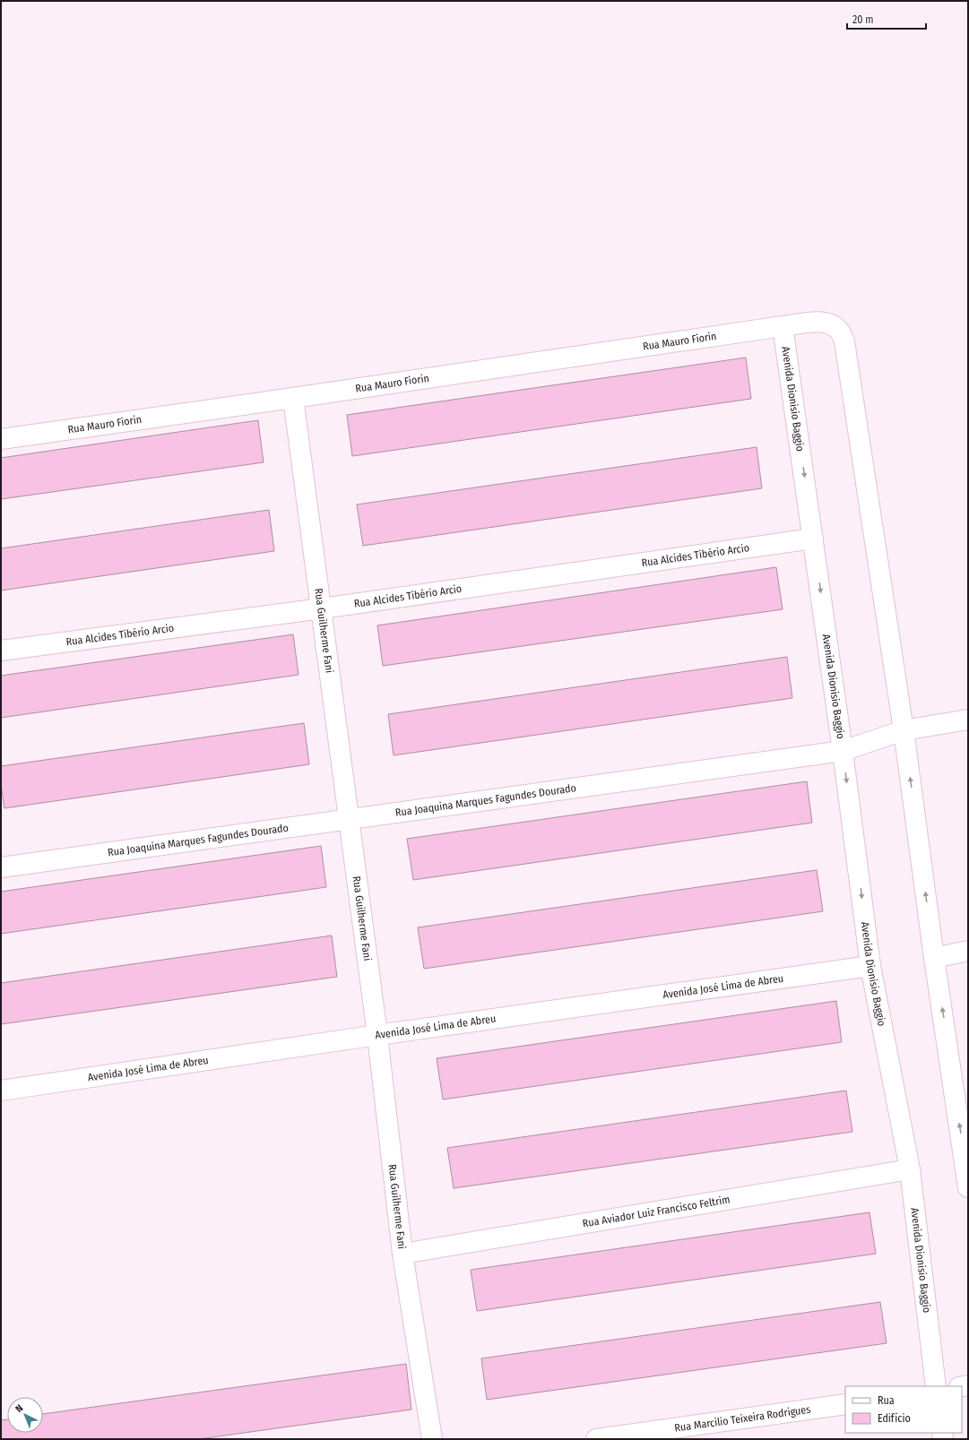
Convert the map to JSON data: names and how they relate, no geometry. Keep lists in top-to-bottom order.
{
  "streets": {
    "street": [
      "Rua Mauro Fiorin",
      "Avenida Dionisio Baggio",
      "Rua Alcides Tibério Arcio",
      "Rua Guilherme Fani",
      "Rua Joaquina Marques Fagundes Dourado",
      "Avenida José Lima de Abreu",
      "Rua Aviador Luiz Francisco Feltrim",
      "Rua Marcilio Teixeira Rodrigues"
    ]
  },
  "crossings": [
    ["Rua Mauro Fiorin", "Avenida Dionisio Baggio"],
    ["Rua Mauro Fiorin", "Rua Guilherme Fani"],
    ["Avenida Dionisio Baggio", "Rua Alcides Tibério Arcio"],
    ["Avenida Dionisio Baggio", "Rua Joaquina Marques Fagundes Dourado"],
    ["Avenida Dionisio Baggio", "Avenida José Lima de Abreu"],
    ["Avenida Dionisio Baggio", "Rua Aviador Luiz Francisco Feltrim"],
    ["Rua Alcides Tibério Arcio", "Rua Guilherme Fani"],
    ["Rua Guilherme Fani", "Rua Joaquina Marques Fagundes Dourado"],
    ["Rua Guilherme Fani", "Avenida José Lima de Abreu"],
    ["Rua Guilherme Fani", "Rua Aviador Luiz Francisco Feltrim"]
  ],
  "legend": ["Rua", "Edifício"],
  "scale_bar": "20 m",
  "north": "top left"
}
